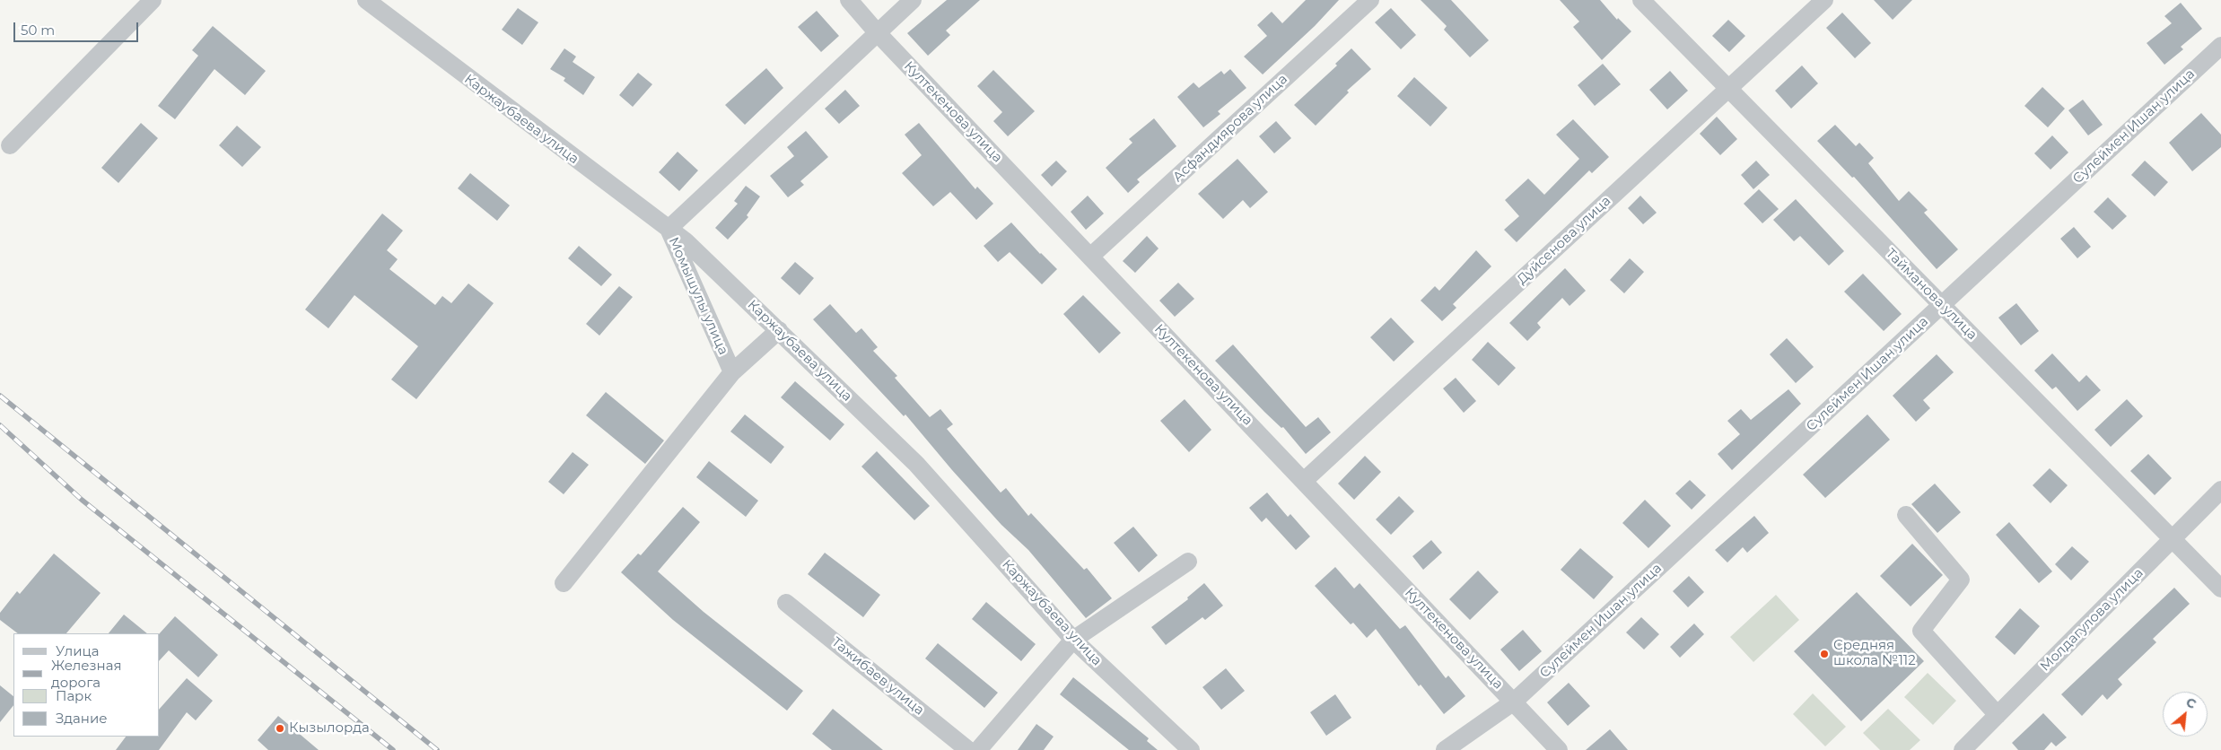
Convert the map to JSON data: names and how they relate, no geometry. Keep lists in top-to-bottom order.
{
  "streets": {
    "street": [
      "Култекенова улица",
      "Каржаубаева улица",
      "Сулеймен Ишан улица",
      "Асфандиярова улица",
      "Дуйсенова улица",
      "Тайманова улица",
      "Момышулы улица",
      "Молдагулова улица",
      "Тажибаев улица"
    ]
  },
  "crossings": [
    ["Култекенова улица", "Сулеймен Ишан улица"],
    ["Култекенова улица", "Асфандиярова улица"],
    ["Култекенова улица", "Дуйсенова улица"],
    ["Култекенова улица", "Момышулы улица"],
    ["Каржаубаева улица", "Момышулы улица"],
    ["Сулеймен Ишан улица", "Тайманова улица"],
    ["Дуйсенова улица", "Тайманова улица"],
    ["Тайманова улица", "Молдагулова улица"]
  ],
  "places": ["Средняя школа №112", "Кызылорда"],
  "legend": [
    "Улица",
    "Железная дорога",
    "Парк",
    "Здание"
  ],
  "scale_bar": "50 m",
  "north": "top right"
}
